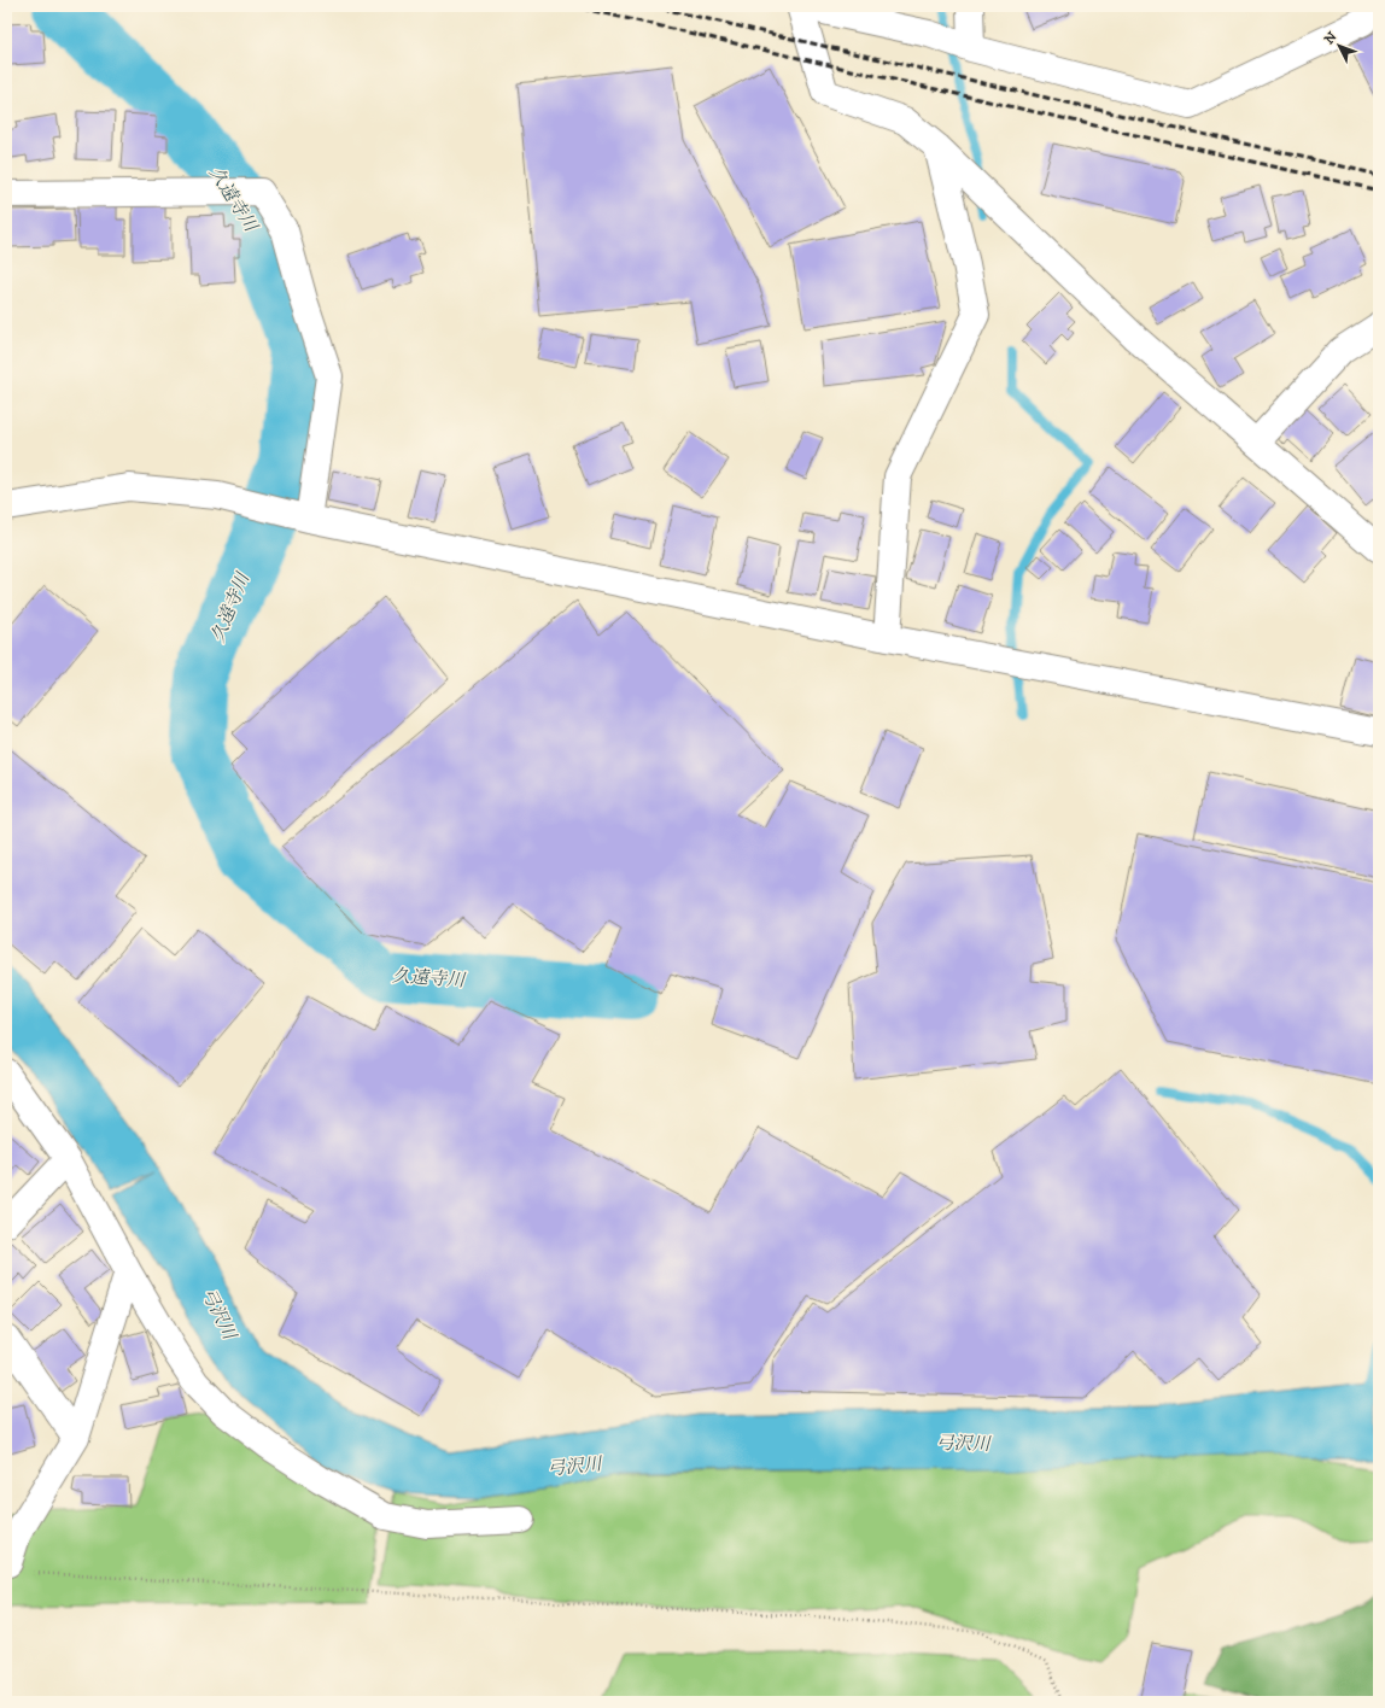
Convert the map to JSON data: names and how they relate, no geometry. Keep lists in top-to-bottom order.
{
  "water": ["久遠寺川", "弓沢川"],
  "north": "top left"
}
